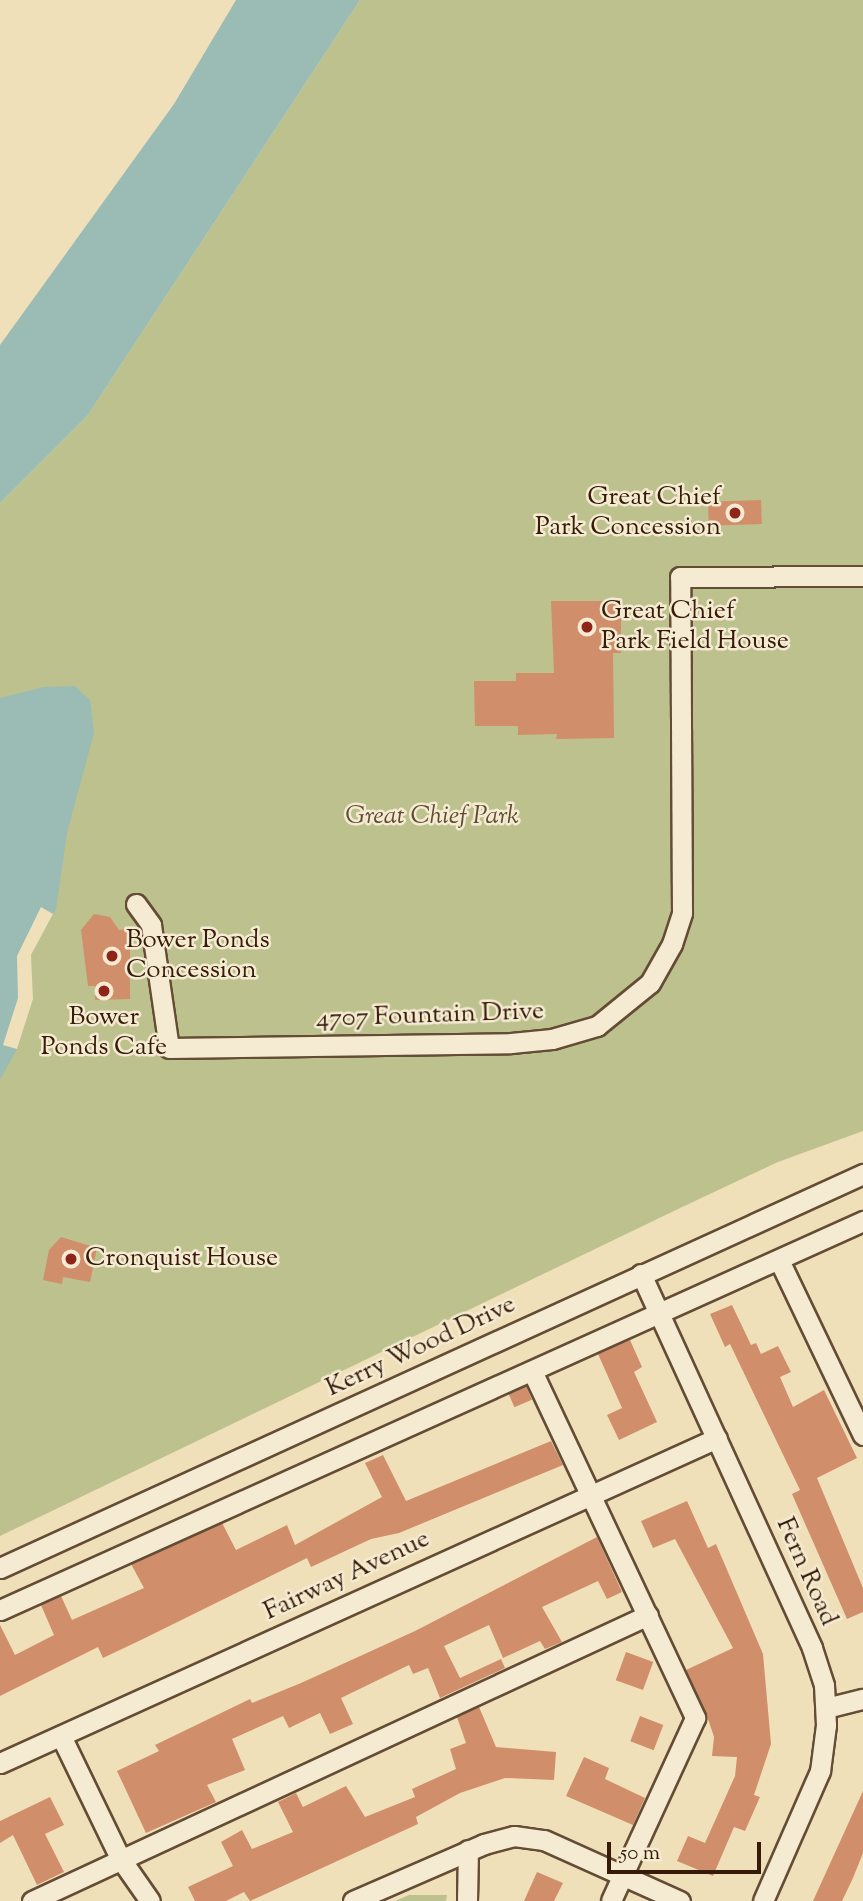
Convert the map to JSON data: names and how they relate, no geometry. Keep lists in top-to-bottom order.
{
  "streets": {
    "street": [
      "4707 Fountain Drive",
      "Kerry Wood Drive",
      "Fern Road",
      "Fairway Avenue"
    ]
  },
  "crossings": [
    ["Kerry Wood Drive", "Fern Road"],
    ["Fern Road", "Fairway Avenue"]
  ],
  "parks": ["Great Chief Park"],
  "places": [
    "Great Chief Park Concession",
    "Great Chief Park Field House",
    "Bower Ponds Concession",
    "Bower Ponds Cafe",
    "Cronquist House"
  ],
  "scale_bar": "50 m"
}
